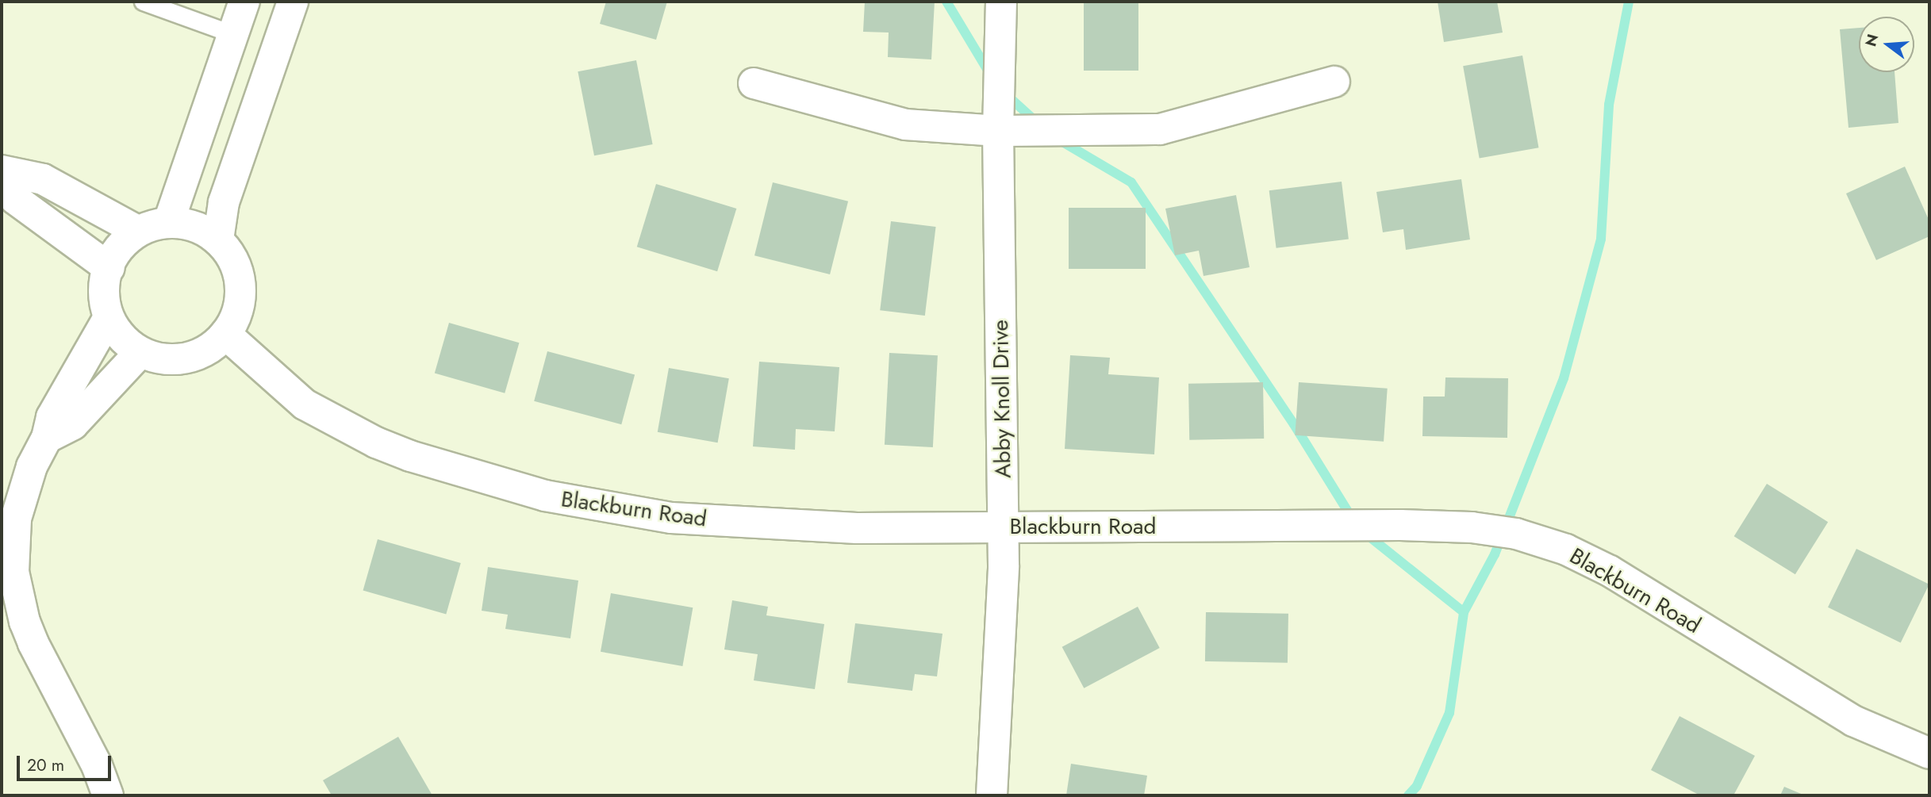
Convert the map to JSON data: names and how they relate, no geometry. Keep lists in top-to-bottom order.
{
  "streets": {
    "street": ["Abby Knoll Drive", "Blackburn Road"]
  },
  "crossings": [
    ["Abby Knoll Drive", "Blackburn Road"]
  ],
  "scale_bar": "20 m",
  "north": "left"
}
